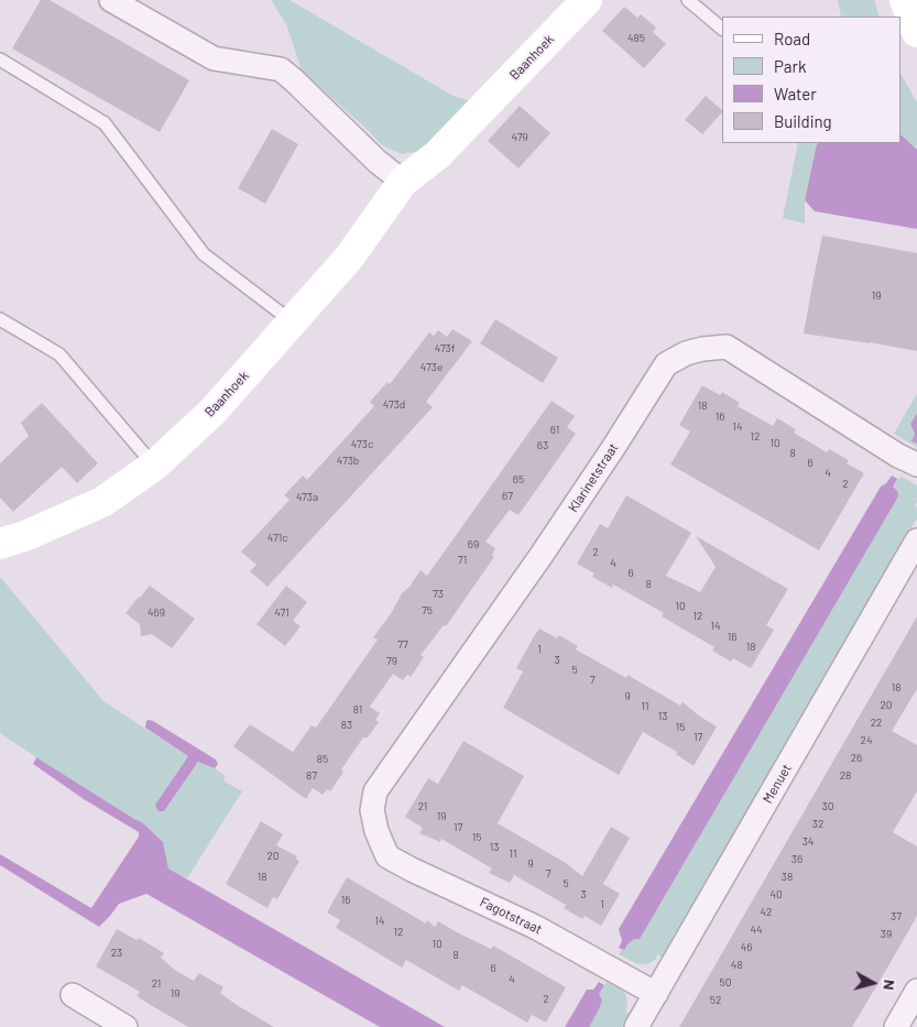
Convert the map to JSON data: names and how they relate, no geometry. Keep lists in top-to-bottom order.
{
  "streets": {
    "street": [
      "Baanhoek",
      "Klarinetstraat",
      "Menuet",
      "Fagotstraat"
    ]
  },
  "crossings": [
    ["Klarinetstraat", "Fagotstraat"],
    ["Menuet", "Fagotstraat"]
  ],
  "house_numbers": [
    "485",
    "479",
    "19",
    "473f",
    "473e",
    "473d",
    "18",
    "16",
    "14",
    "61",
    "12",
    "10",
    "473c",
    "63",
    "8",
    "473b",
    "6",
    "4",
    "65",
    "2",
    "67",
    "473a",
    "471c",
    "69",
    "2",
    "71",
    "4",
    "6",
    "8",
    "73",
    "10",
    "75",
    "469",
    "471",
    "12",
    "14",
    "16",
    "77",
    "18",
    "1",
    "3",
    "79",
    "5",
    "7",
    "18",
    "9",
    "20",
    "11",
    "81",
    "13",
    "22",
    "83",
    "15",
    "17",
    "24",
    "26",
    "85",
    "87",
    "28",
    "21",
    "30",
    "19",
    "32",
    "17",
    "15",
    "34",
    "13",
    "11",
    "20",
    "36",
    "9",
    "7",
    "18",
    "38",
    "5",
    "3",
    "40",
    "16",
    "1",
    "42",
    "37",
    "14",
    "44",
    "12",
    "39",
    "10",
    "46",
    "23",
    "8",
    "48",
    "6",
    "4",
    "50",
    "21",
    "19",
    "2",
    "52"
  ],
  "legend": [
    "Road",
    "Park",
    "Water",
    "Building"
  ],
  "north": "right"
}
